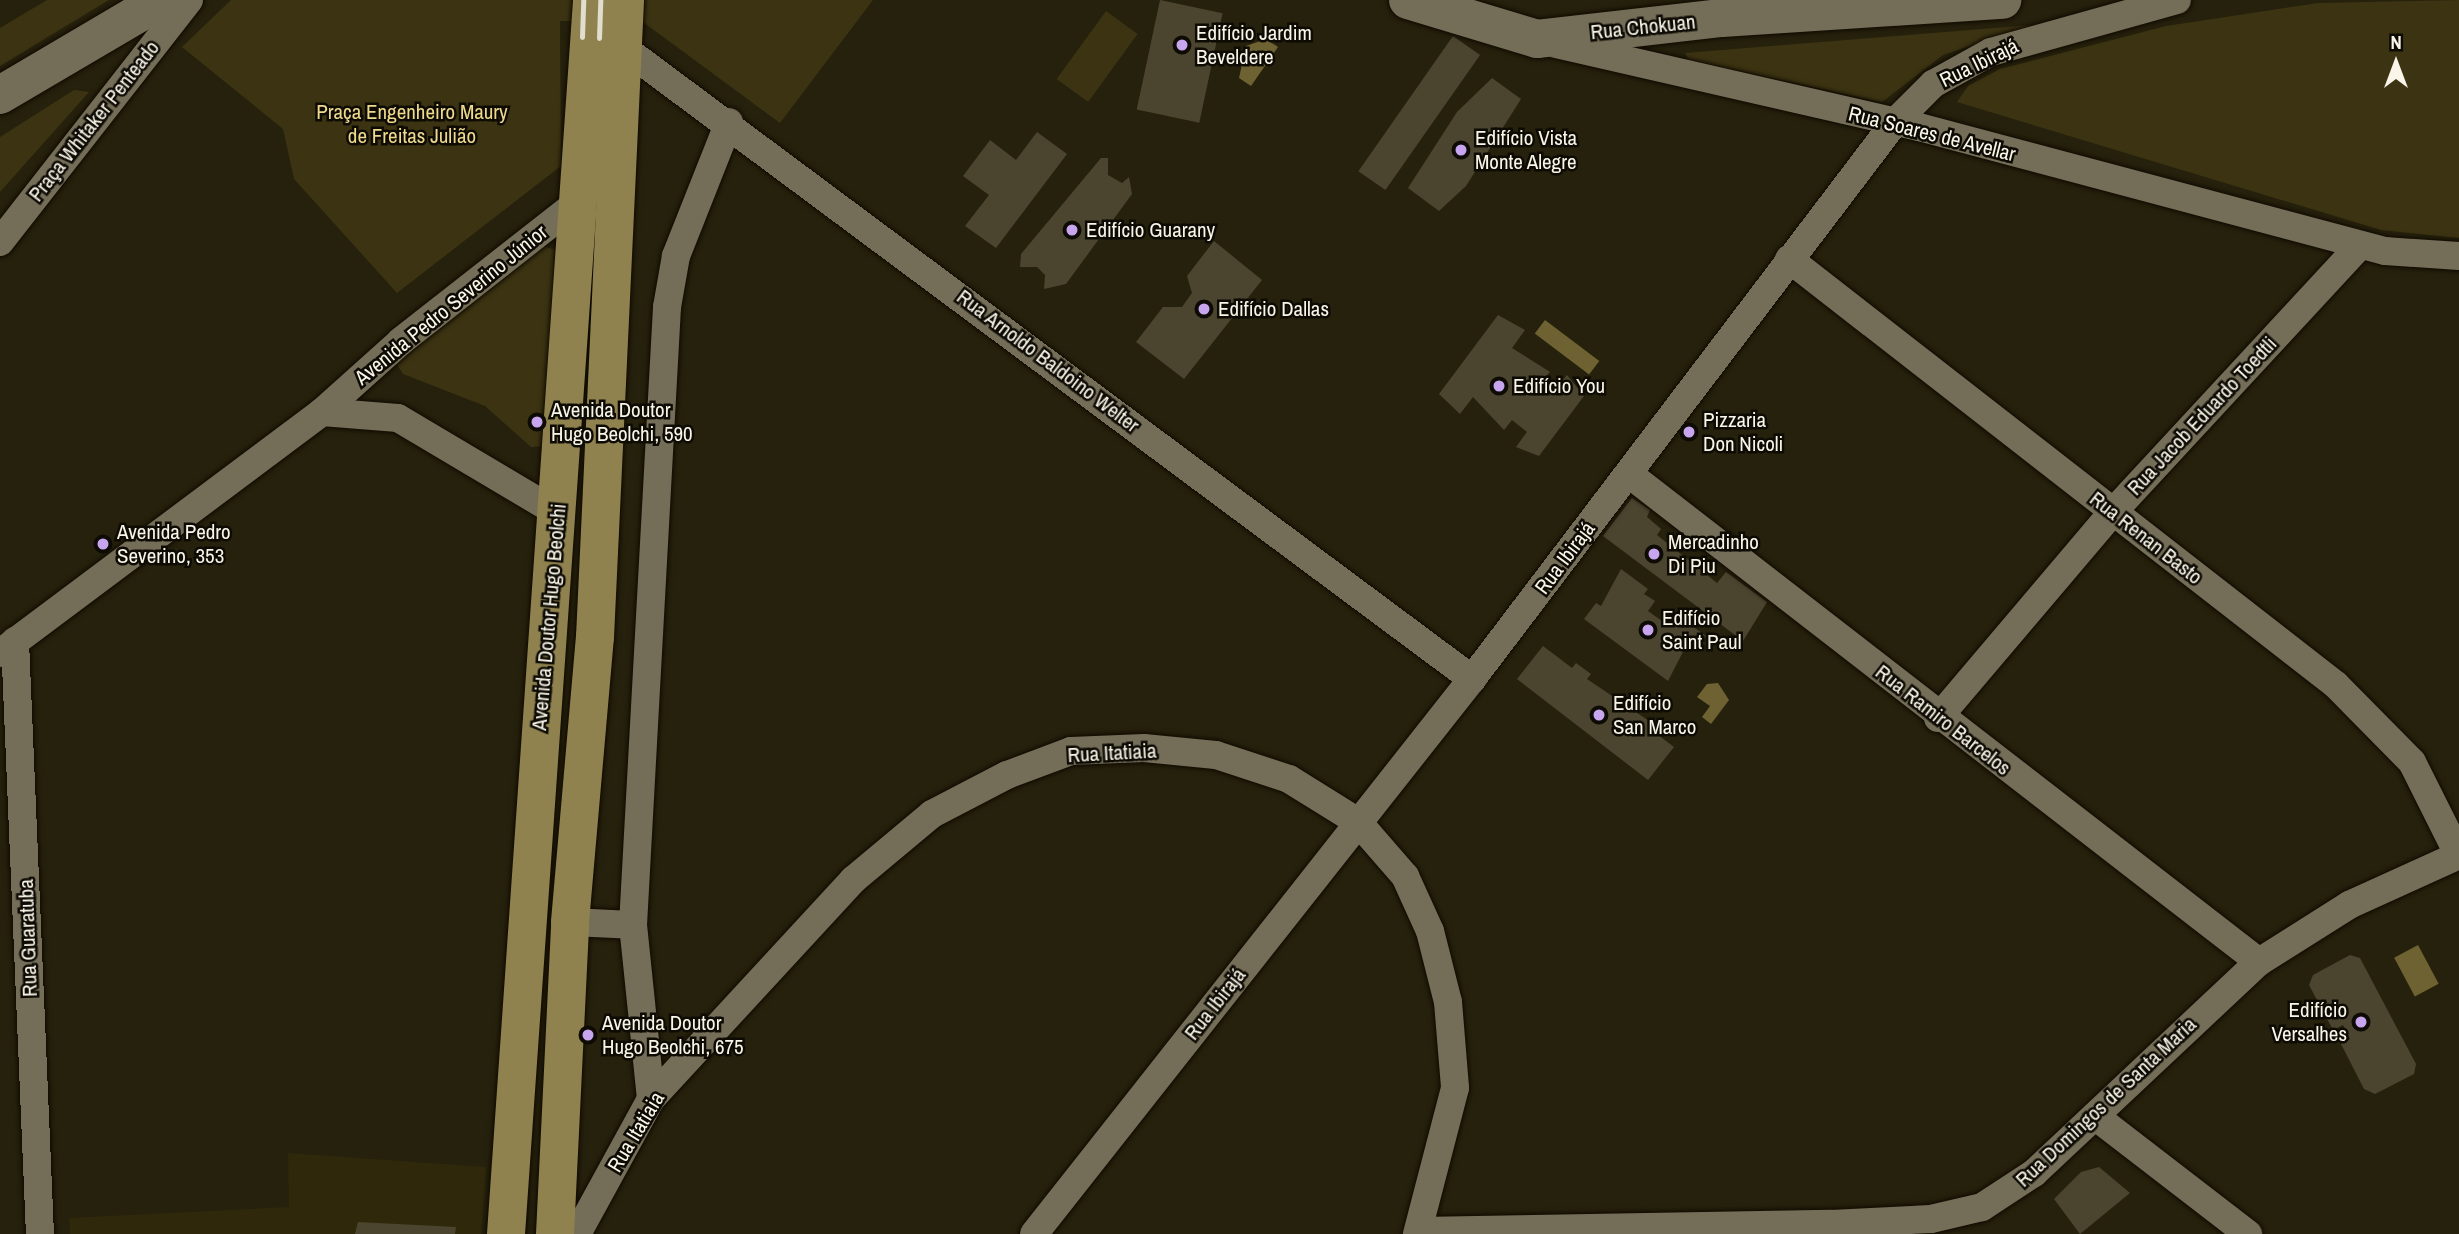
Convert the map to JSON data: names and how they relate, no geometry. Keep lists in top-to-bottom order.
{
  "streets": {
    "main road": ["Avenida Doutor Hugo Beolchi"],
    "street": [
      "Rua Chokuan",
      "Rua Ibirajá",
      "Praça Whitaker Penteado",
      "Rua Soares de Avellar",
      "Avenida Pedro Severino Júnior",
      "Rua Arnoldo Baldoino Welter",
      "Rua Jacob Eduardo Toedtli",
      "Rua Renan Basto",
      "Rua Ramiro Barcelos",
      "Rua Itatiaia",
      "Rua Guaratuba",
      "Rua Domingos de Santa Maria"
    ]
  },
  "crossings": [
    ["Rua Chokuan", "Rua Soares de Avellar"],
    ["Rua Ibirajá", "Rua Soares de Avellar"],
    ["Rua Ibirajá", "Rua Arnoldo Baldoino Welter"],
    ["Rua Ibirajá", "Rua Renan Basto"],
    ["Rua Ibirajá", "Rua Ramiro Barcelos"],
    ["Rua Ibirajá", "Rua Itatiaia"],
    ["Rua Soares de Avellar", "Rua Jacob Eduardo Toedtli"],
    ["Avenida Pedro Severino Júnior", "Avenida Doutor Hugo Beolchi"],
    ["Avenida Pedro Severino Júnior", "Rua Guaratuba"],
    ["Rua Arnoldo Baldoino Welter", "Avenida Doutor Hugo Beolchi"],
    ["Rua Jacob Eduardo Toedtli", "Rua Renan Basto"],
    ["Rua Jacob Eduardo Toedtli", "Rua Ramiro Barcelos"],
    ["Rua Renan Basto", "Rua Domingos de Santa Maria"],
    ["Avenida Doutor Hugo Beolchi", "Rua Itatiaia"],
    ["Rua Ramiro Barcelos", "Rua Domingos de Santa Maria"],
    ["Rua Itatiaia", "Rua Domingos de Santa Maria"]
  ],
  "parks": ["Praça Engenheiro Maury de Freitas Julião"],
  "places": [
    "Edifício Jardim Beveldere",
    "Edifício Vista Monte Alegre",
    "Edifício Guarany",
    "Edifício Dallas",
    "Edifício You",
    "Avenida Doutor Hugo Beolchi, 590",
    "Pizzaria Don Nicoli",
    "Avenida Pedro Severino, 353",
    "Mercadinho Di Piu",
    "Edifício Saint Paul",
    "Edifício San Marco",
    "Edifício Versalhes",
    "Avenida Doutor Hugo Beolchi, 675"
  ],
  "north": "top"
}
